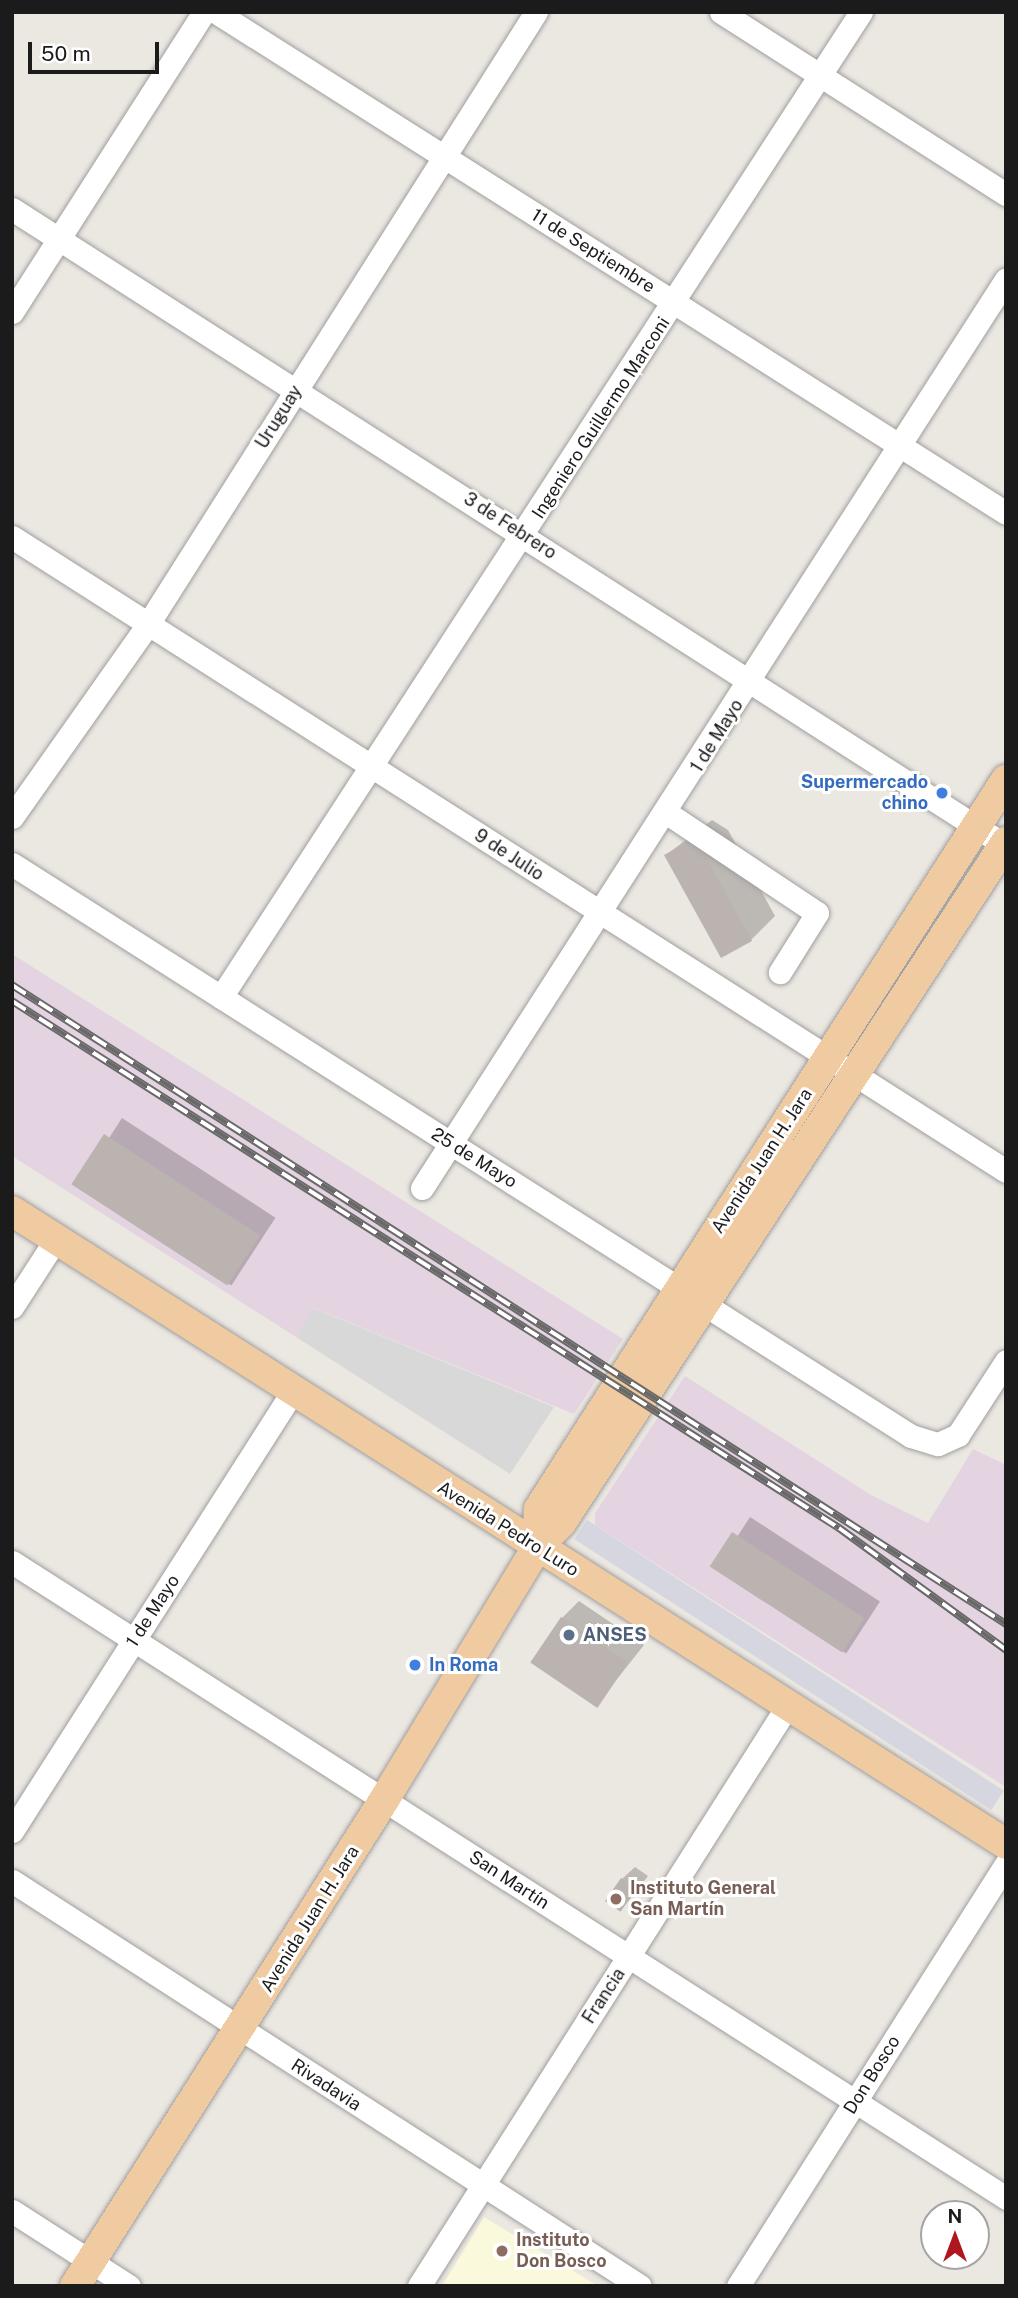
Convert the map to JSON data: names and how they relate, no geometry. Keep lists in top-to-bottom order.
{
  "streets": {
    "main road": ["Avenida Juan H. Jara", "Avenida Pedro Luro"],
    "street": [
      "11 de Septiembre",
      "Uruguay",
      "Ingeniero Guillermo Marconi",
      "3 de Febrero",
      "1 de Mayo",
      "9 de Julio",
      "25 de Mayo",
      "San Martín",
      "Francia",
      "Don Bosco",
      "Rivadavia"
    ]
  },
  "crossings": [
    ["11 de Septiembre", "Uruguay"],
    ["11 de Septiembre", "Ingeniero Guillermo Marconi"],
    ["11 de Septiembre", "1 de Mayo"],
    ["Uruguay", "3 de Febrero"],
    ["Uruguay", "9 de Julio"],
    ["Ingeniero Guillermo Marconi", "3 de Febrero"],
    ["Ingeniero Guillermo Marconi", "9 de Julio"],
    ["Ingeniero Guillermo Marconi", "25 de Mayo"],
    ["3 de Febrero", "1 de Mayo"],
    ["3 de Febrero", "Avenida Juan H. Jara"],
    ["1 de Mayo", "9 de Julio"],
    ["1 de Mayo", "25 de Mayo"],
    ["1 de Mayo", "Avenida Pedro Luro"],
    ["1 de Mayo", "San Martín"],
    ["9 de Julio", "Avenida Juan H. Jara"],
    ["25 de Mayo", "Avenida Juan H. Jara"],
    ["Avenida Juan H. Jara", "Avenida Pedro Luro"],
    ["Avenida Juan H. Jara", "San Martín"],
    ["Avenida Juan H. Jara", "Rivadavia"],
    ["Avenida Pedro Luro", "Francia"],
    ["San Martín", "Francia"],
    ["San Martín", "Don Bosco"],
    ["Francia", "Rivadavia"]
  ],
  "places": [
    "Supermercado chino",
    "ANSES",
    "In Roma",
    "Instituto General San Martín",
    "Instituto Don Bosco"
  ],
  "scale_bar": "50 m",
  "north": "top"
}
